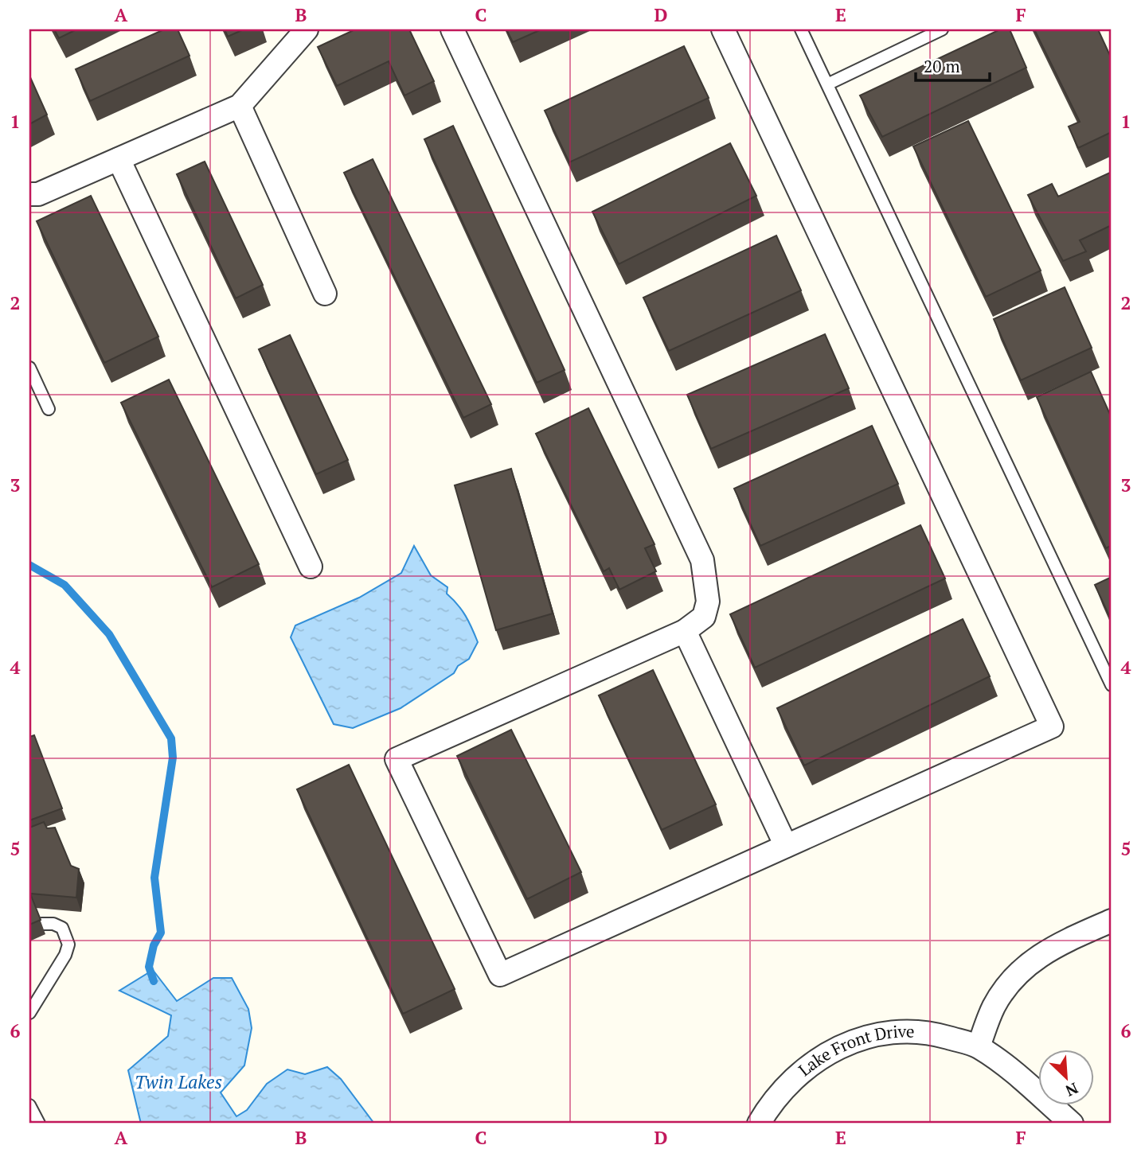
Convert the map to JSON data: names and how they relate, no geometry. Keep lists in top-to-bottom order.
{
  "streets": {
    "street": ["Lake Front Drive"]
  },
  "water": ["Twin Lakes"],
  "scale_bar": "20 m",
  "north": "bottom right",
  "grid": {
    "columns": [
      "A",
      "B",
      "C",
      "D",
      "E",
      "F"
    ],
    "rows": [
      "1",
      "2",
      "3",
      "4",
      "5",
      "6"
    ]
  }
}
